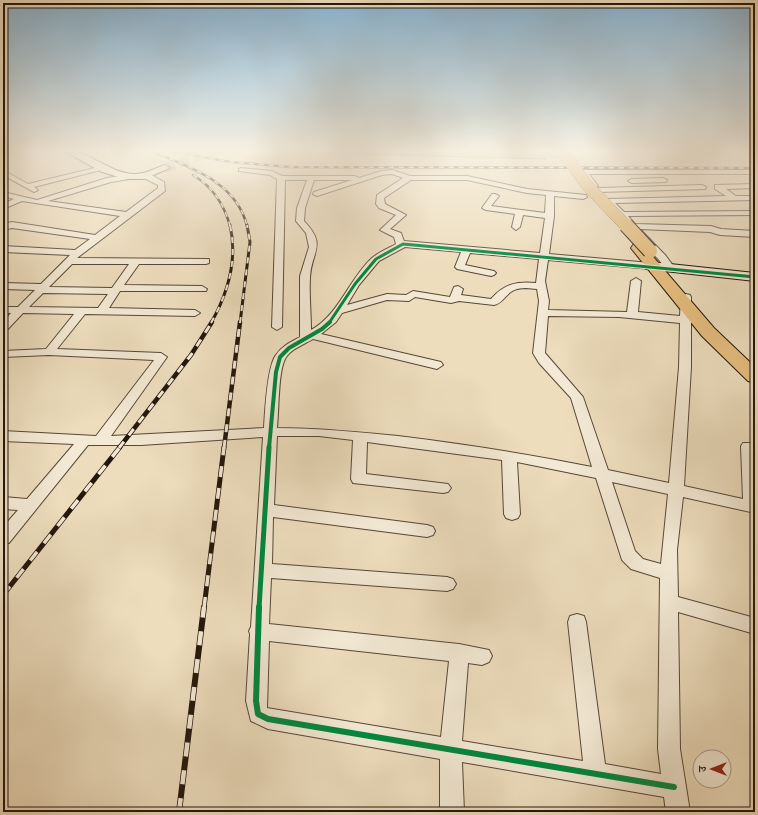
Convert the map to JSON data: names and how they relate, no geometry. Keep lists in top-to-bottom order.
{
  "north": "left"
}
